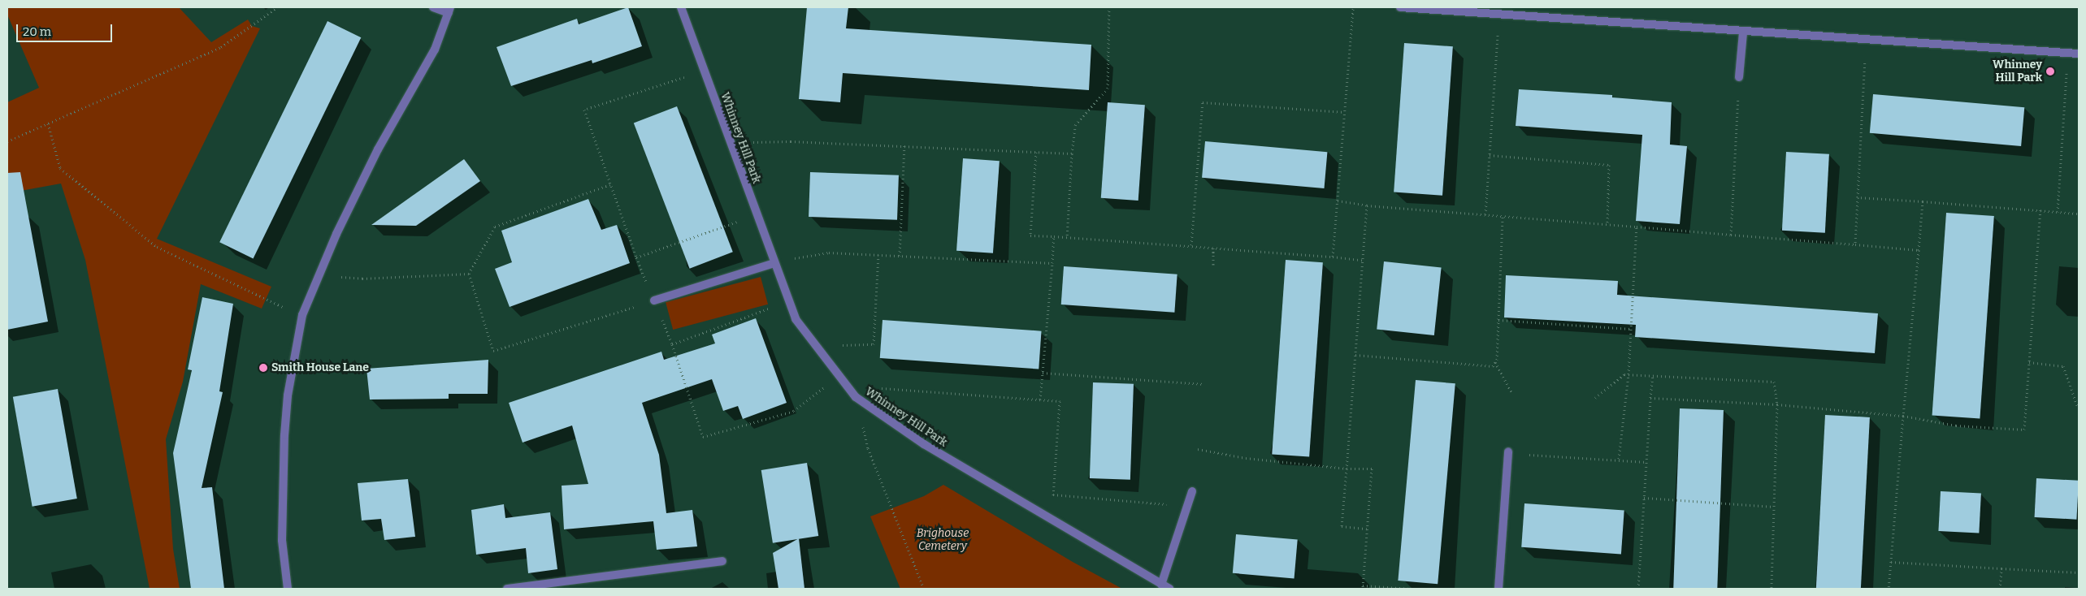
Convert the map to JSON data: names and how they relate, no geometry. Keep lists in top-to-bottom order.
{
  "streets": {
    "street": ["Whinney Hill Park"]
  },
  "parks": ["Brighouse Cemetery"],
  "places": ["Whinney Hill Park", "Smith House Lane"],
  "scale_bar": "20 m"
}
